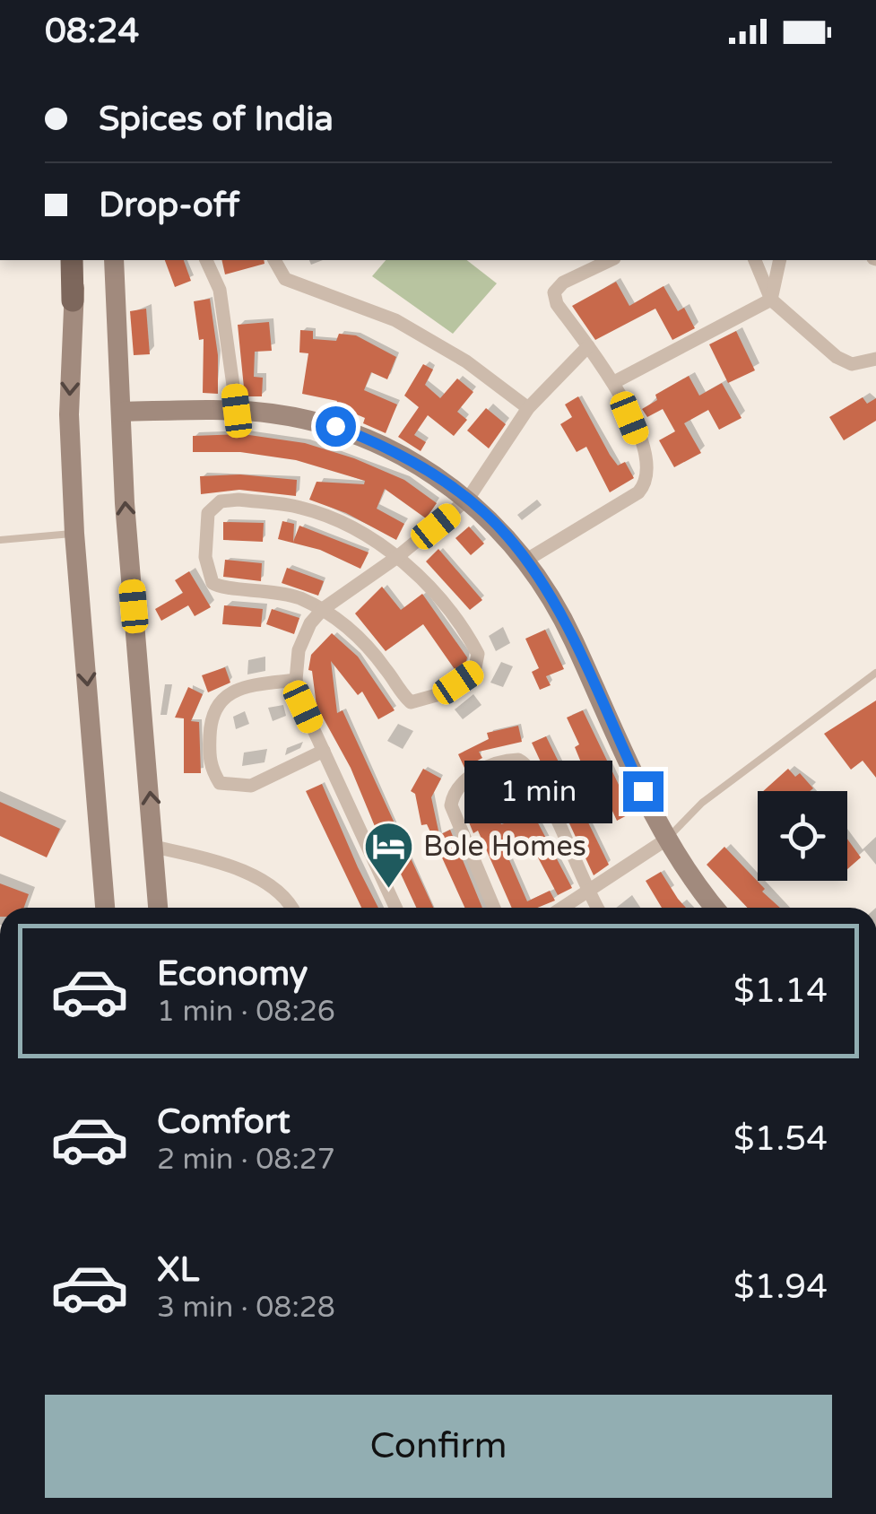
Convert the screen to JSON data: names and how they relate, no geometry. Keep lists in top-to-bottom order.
{
  "places": {
    "hotel": ["Bole Homes"]
  },
  "page": {
    "status": "08:24",
    "banner": ["Spices of India", "Drop-off"],
    "bubble": "1 min",
    "list": [
      {
        "name": "Economy",
        "note": "1 min · 08:26",
        "value": "$1.14"
      },
      {
        "name": "Comfort",
        "note": "2 min · 08:27",
        "value": "$1.54"
      },
      {
        "name": "XL",
        "note": "3 min · 08:28",
        "value": "$1.94"
      }
    ],
    "buttons": "Confirm"
  }
}
